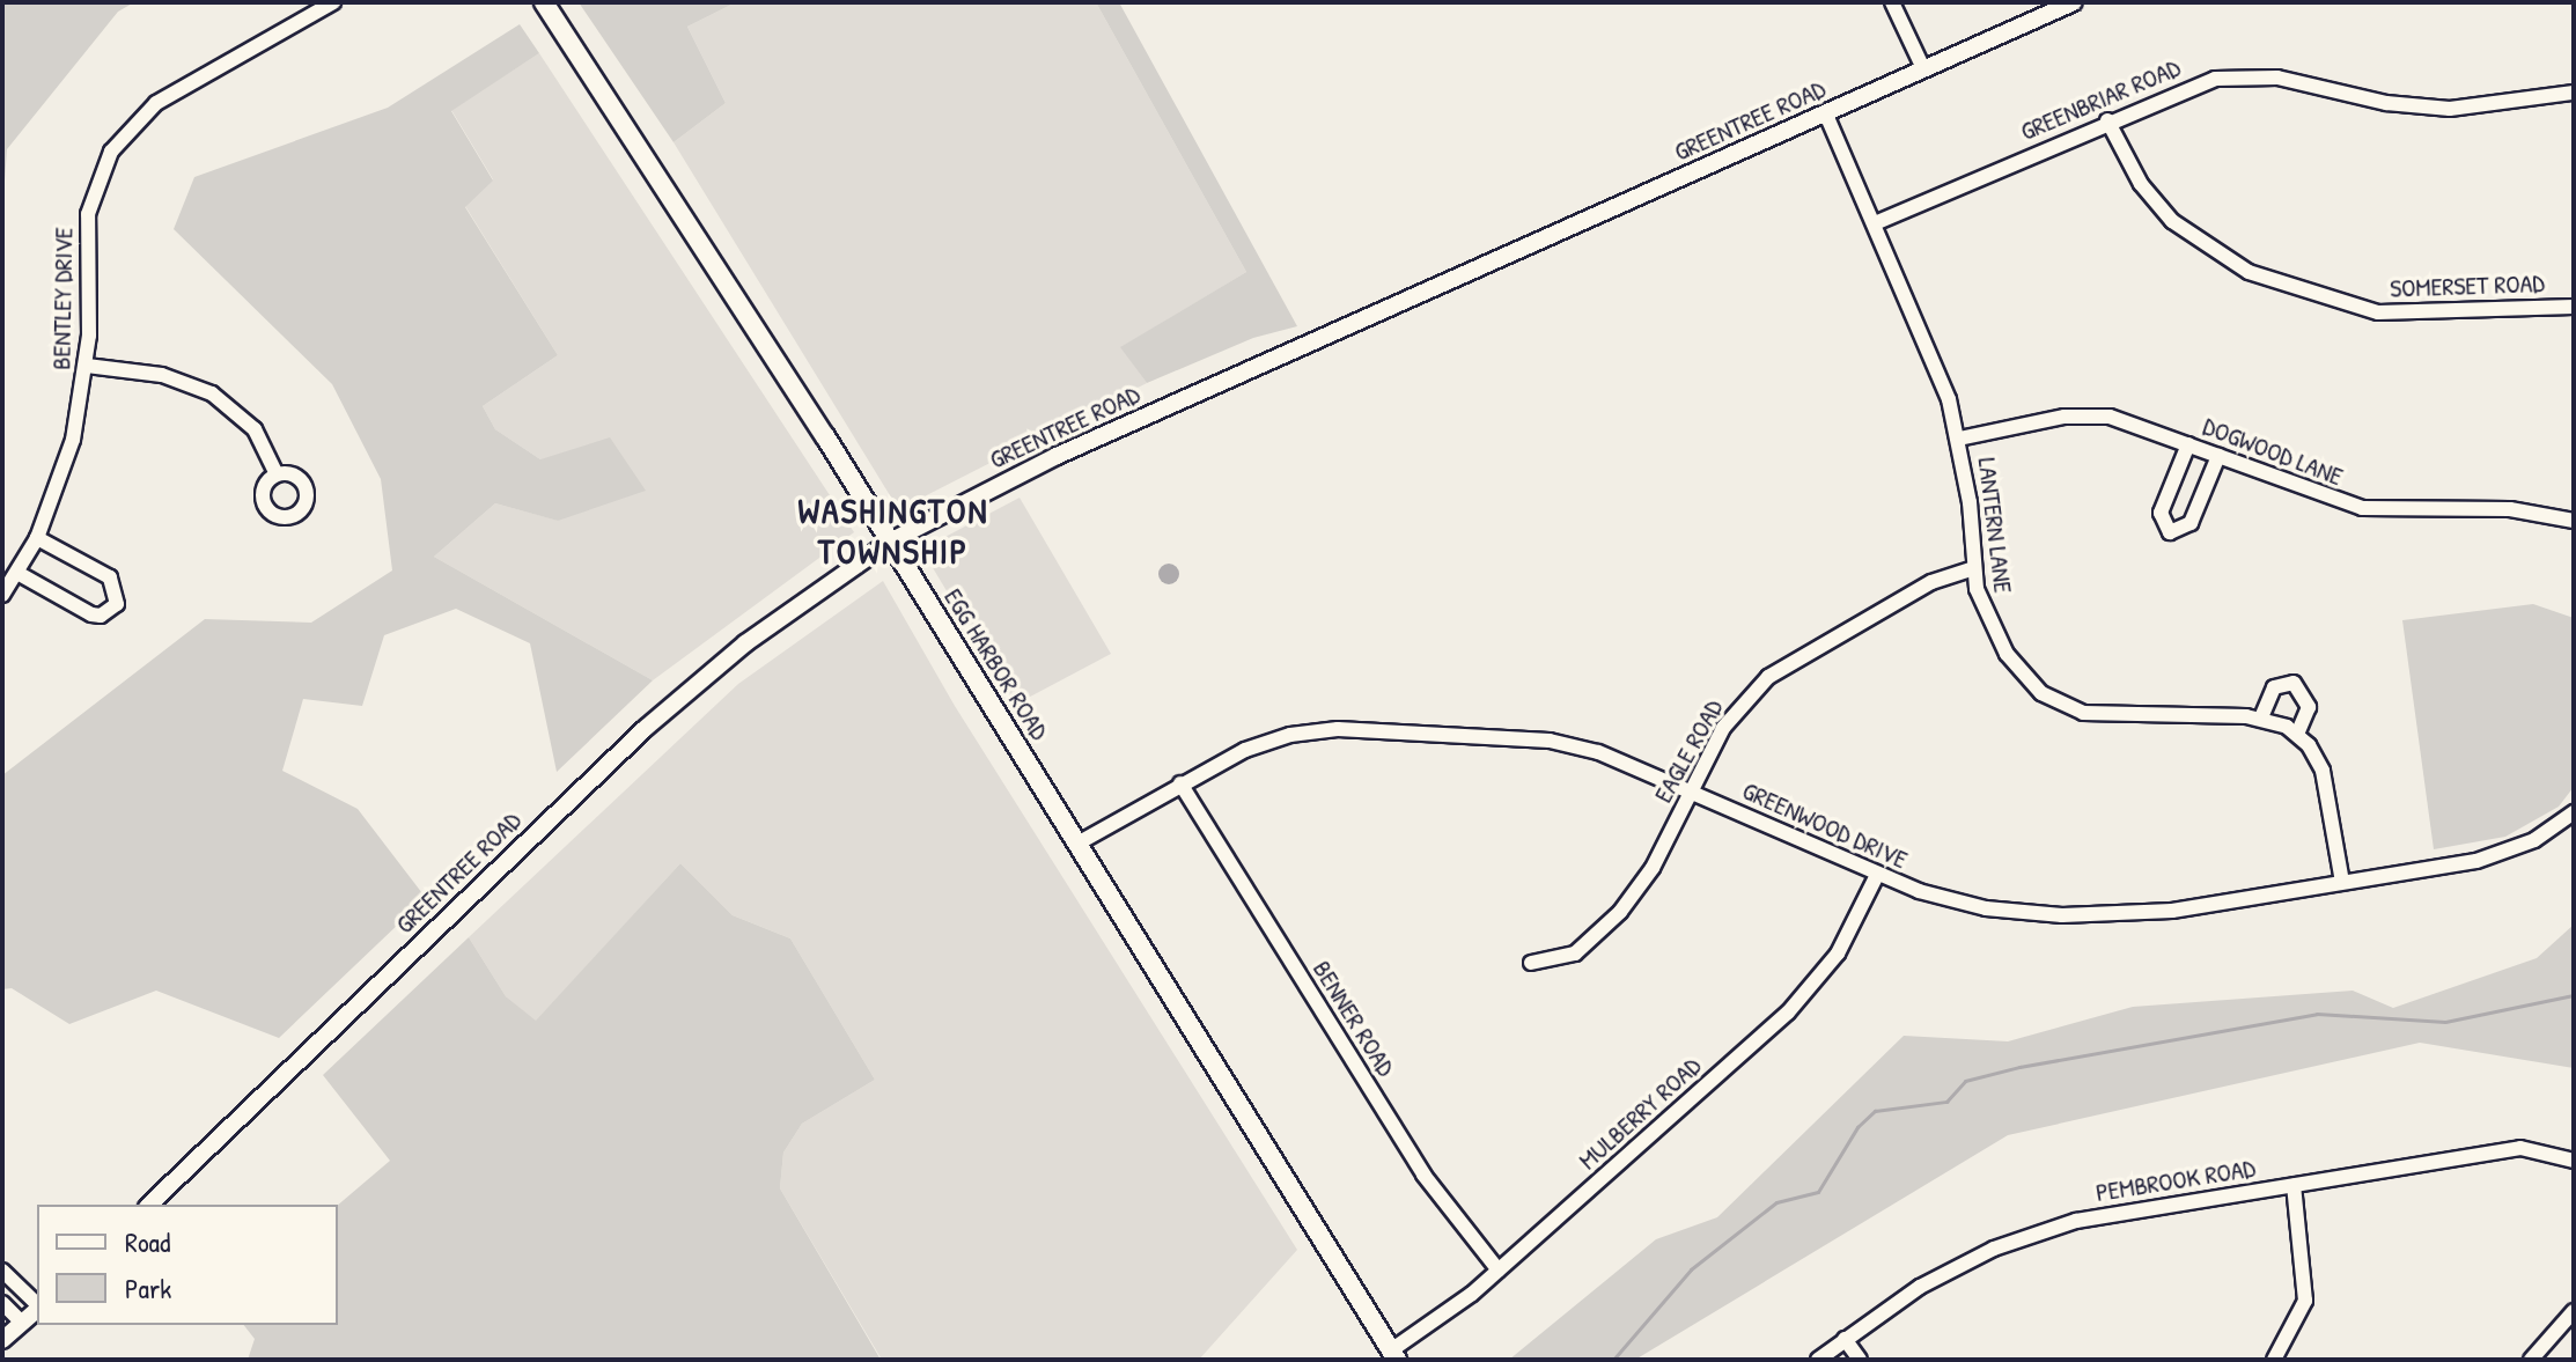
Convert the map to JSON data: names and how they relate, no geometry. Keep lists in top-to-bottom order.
{
  "streets": {
    "main road": ["EGG HARBOR ROAD"],
    "street": [
      "GREENBRIAR ROAD",
      "GREENTREE ROAD",
      "SOMERSET ROAD",
      "BENTLEY DRIVE",
      "DOGWOOD LANE",
      "LANTERN LANE",
      "EAGLE ROAD",
      "GREENWOOD DRIVE",
      "BENNER ROAD",
      "MULBERRY ROAD",
      "PEMBROOK ROAD"
    ]
  },
  "crossings": [
    ["GREENBRIAR ROAD", "SOMERSET ROAD"],
    ["GREENBRIAR ROAD", "LANTERN LANE"],
    ["GREENTREE ROAD", "LANTERN LANE"],
    ["GREENTREE ROAD", "EGG HARBOR ROAD"],
    ["DOGWOOD LANE", "LANTERN LANE"],
    ["LANTERN LANE", "EAGLE ROAD"],
    ["EGG HARBOR ROAD", "GREENWOOD DRIVE"],
    ["EGG HARBOR ROAD", "MULBERRY ROAD"],
    ["EAGLE ROAD", "GREENWOOD DRIVE"],
    ["GREENWOOD DRIVE", "BENNER ROAD"],
    ["GREENWOOD DRIVE", "MULBERRY ROAD"],
    ["BENNER ROAD", "MULBERRY ROAD"]
  ],
  "districts": ["WASHINGTON TOWNSHIP"],
  "legend": ["Road", "Park"]
}
